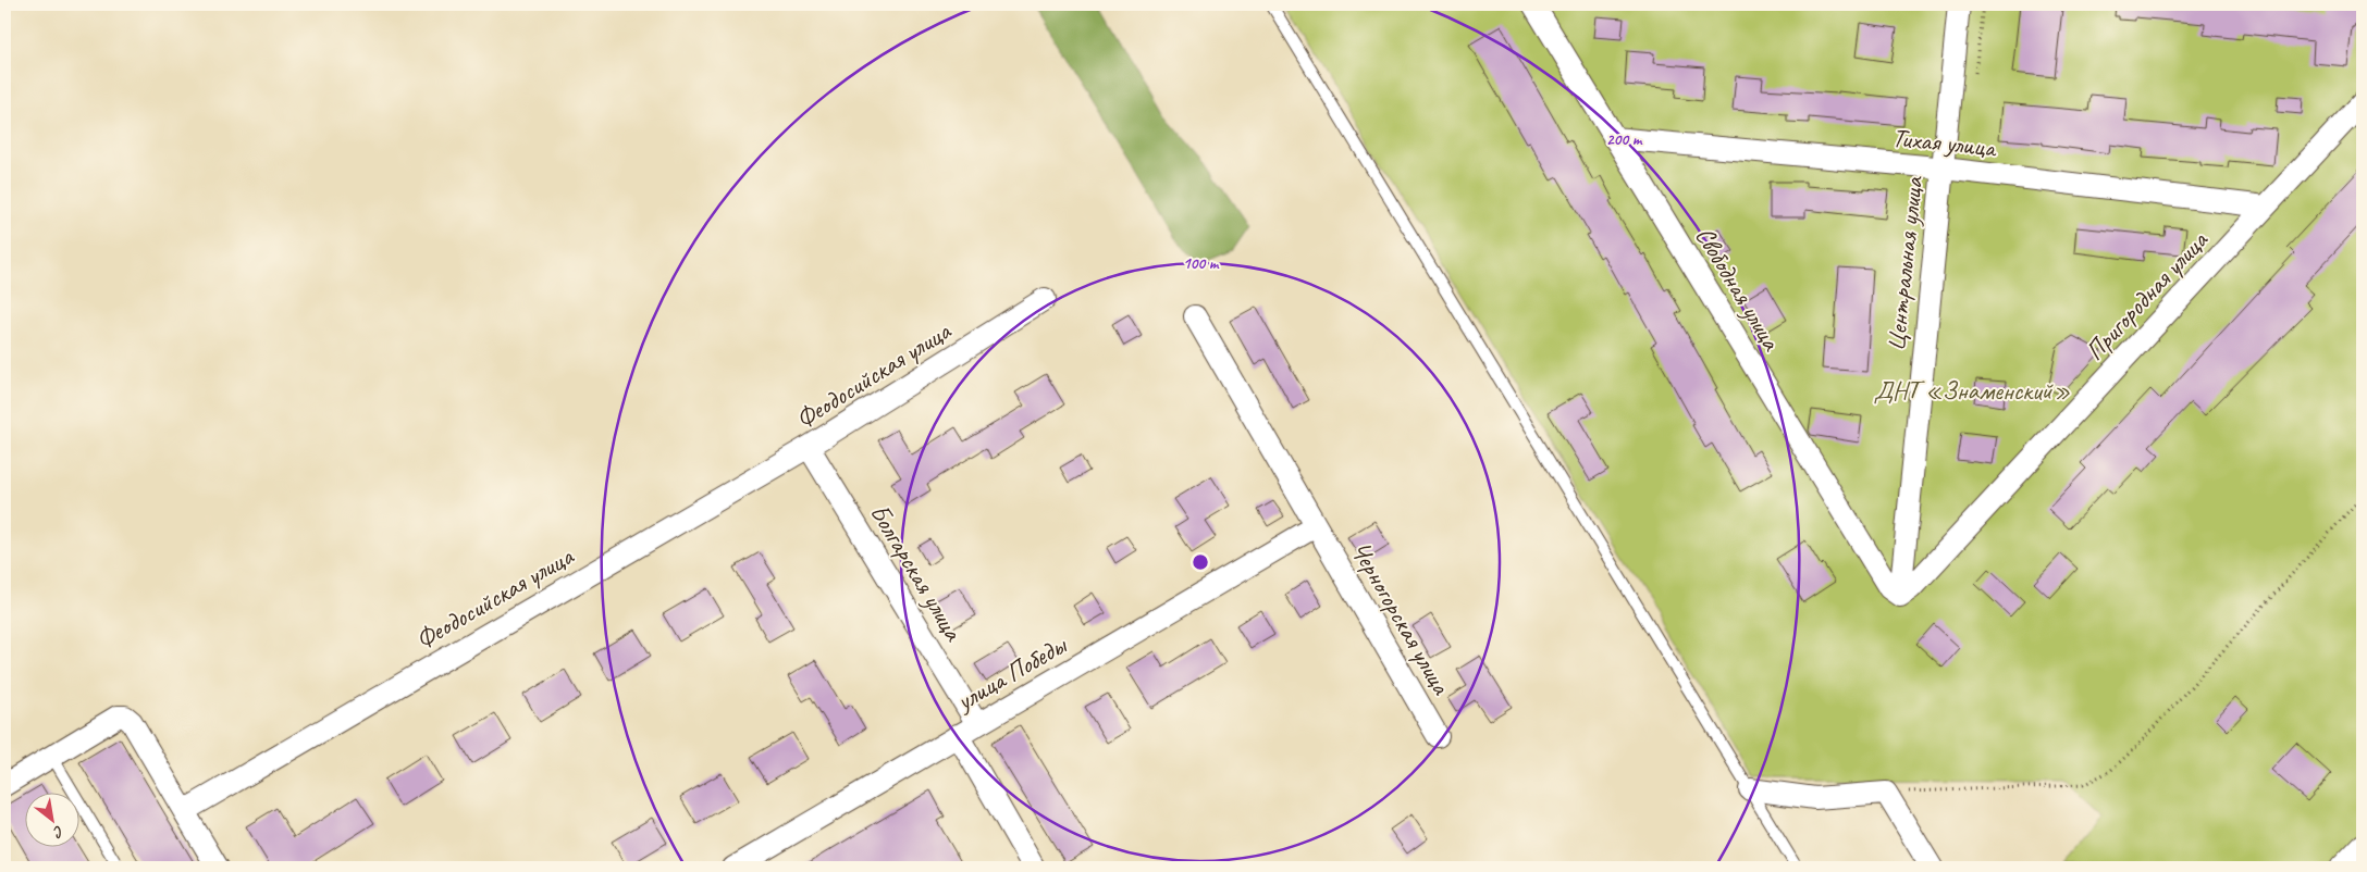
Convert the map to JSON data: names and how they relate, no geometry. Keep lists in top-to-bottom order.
{
  "streets": {
    "street": [
      "Тихая улица",
      "Центральная улица",
      "Свободная улица",
      "Пригородная улица",
      "Феодосийская улица",
      "Болгарская улица",
      "Черногорская улица",
      "улица Победы"
    ]
  },
  "crossings": [
    ["Тихая улица", "Центральная улица"],
    ["Тихая улица", "Свободная улица"],
    ["Тихая улица", "Пригородная улица"],
    ["Центральная улица", "Свободная улица"],
    ["Центральная улица", "Пригородная улица"],
    ["Свободная улица", "Пригородная улица"],
    ["Феодосийская улица", "Болгарская улица"],
    ["Болгарская улица", "улица Победы"],
    ["Черногорская улица", "улица Победы"]
  ],
  "parks": ["ДНТ «Знаменский»"],
  "north": "bottom right",
  "rings": ["200 m", "100 m"]
}
